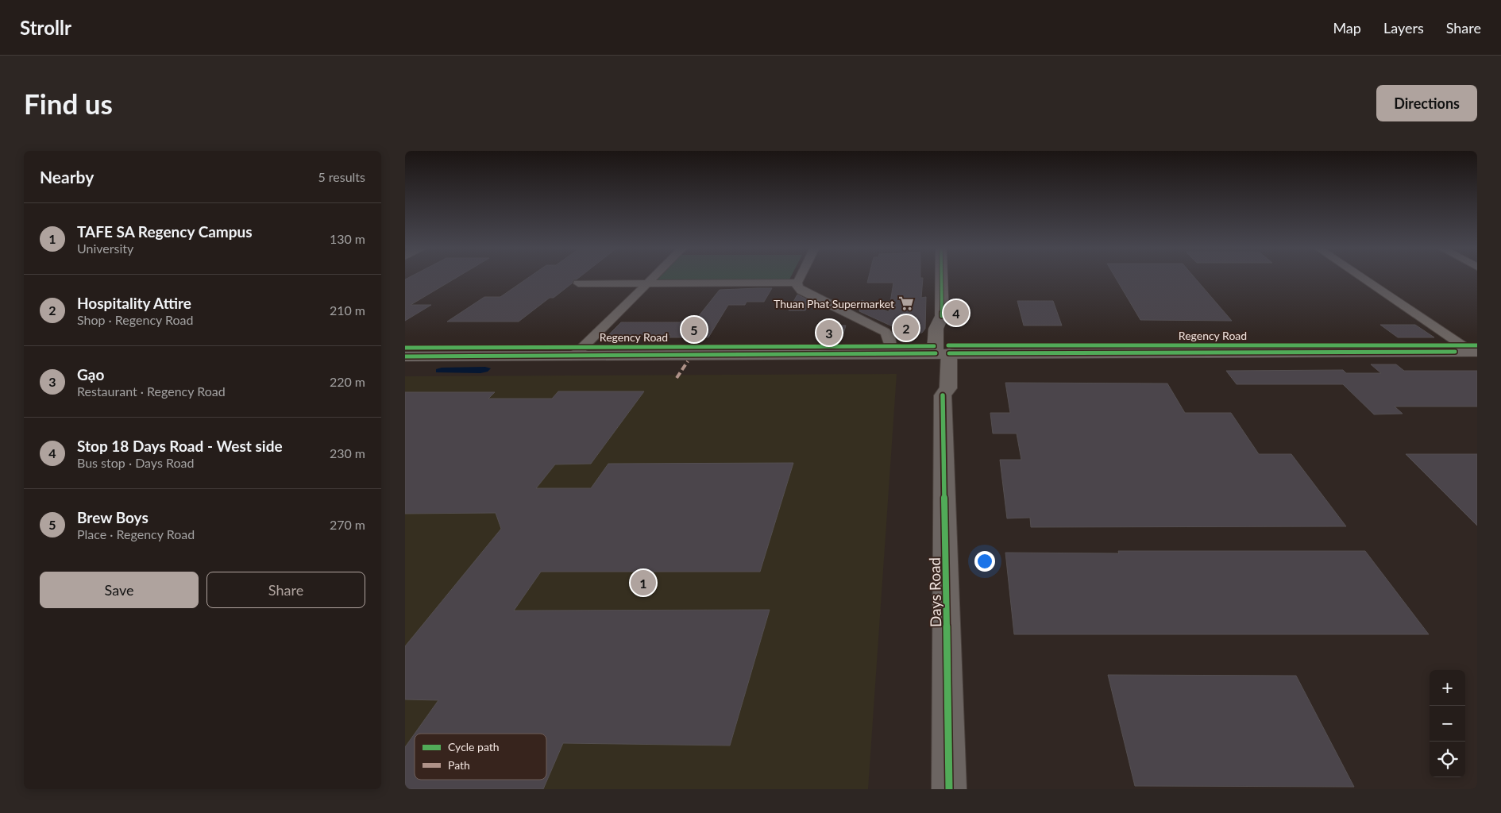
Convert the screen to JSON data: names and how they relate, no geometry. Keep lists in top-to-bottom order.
{
  "streets": {
    "main road": ["Regency Road", "Days Road"]
  },
  "crossings": [
    ["Regency Road", "Days Road"]
  ],
  "places": {
    "supermarket": ["Thuan Phat Supermarket"]
  },
  "legend": ["Cycle path", "Path"],
  "page": {
    "header": "Strollr",
    "nav": ["Map", "Layers", "Share"],
    "buttons": [
      "Directions",
      ["Save", "Share"]
    ],
    "title": "Find us",
    "heading": ["Nearby", "5 results"],
    "list": [
      {
        "mark": "1",
        "name": "TAFE SA Regency Campus",
        "note": "University",
        "value": "130 m"
      },
      {
        "mark": "2",
        "name": "Hospitality Attire",
        "note": "Shop · Regency Road",
        "value": "210 m"
      },
      {
        "mark": "3",
        "name": "Gạo",
        "note": "Restaurant · Regency Road",
        "value": "220 m"
      },
      {
        "mark": "4",
        "name": "Stop 18 Days Road - West side",
        "note": "Bus stop · Days Road",
        "value": "230 m"
      },
      {
        "mark": "5",
        "name": "Brew Boys",
        "note": "Place · Regency Road",
        "value": "270 m"
      }
    ],
    "pins": [
      "4",
      "2",
      "5",
      "3",
      "1"
    ],
    "map_buttons": ["+", "−"]
  }
}
